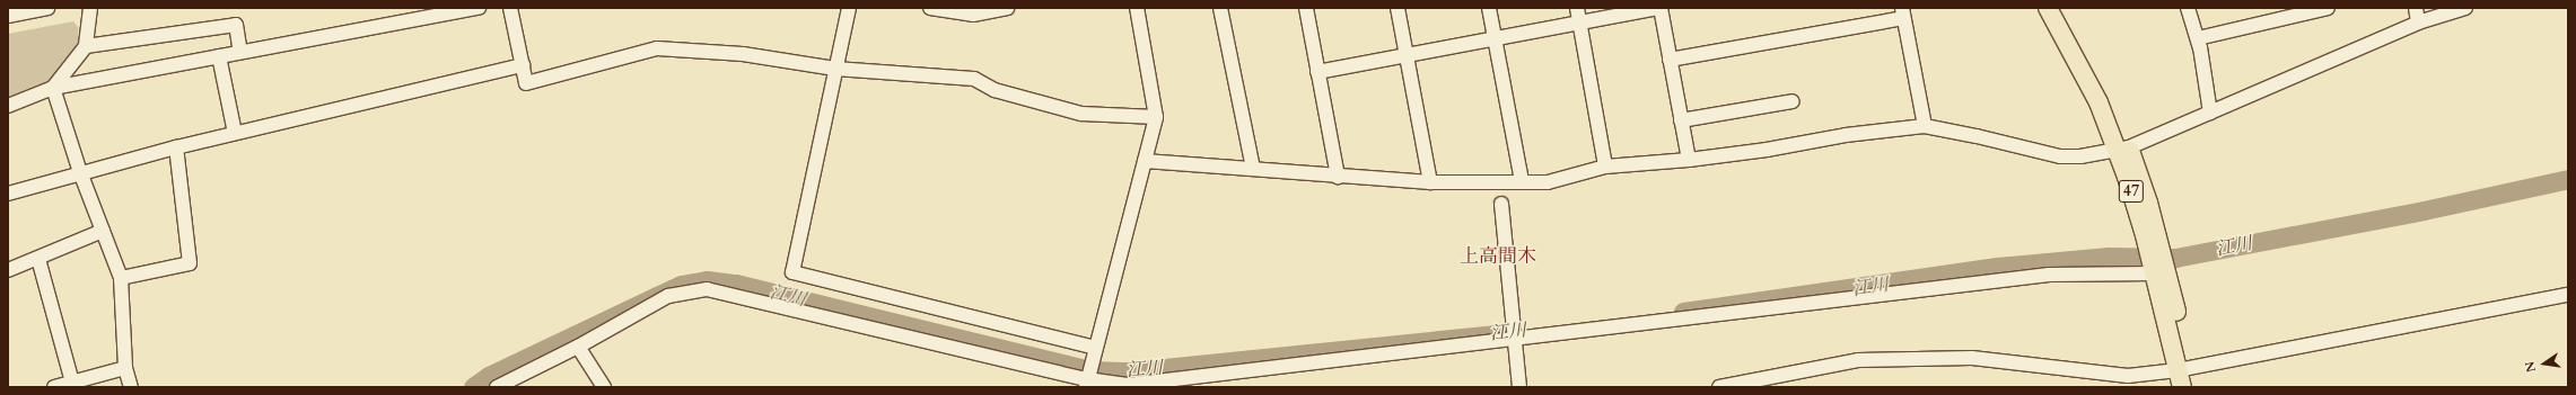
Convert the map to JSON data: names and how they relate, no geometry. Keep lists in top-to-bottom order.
{
  "streets": {
    "main road": ["47"]
  },
  "districts": ["上高間木"],
  "water": ["江川"],
  "north": "left"
}
